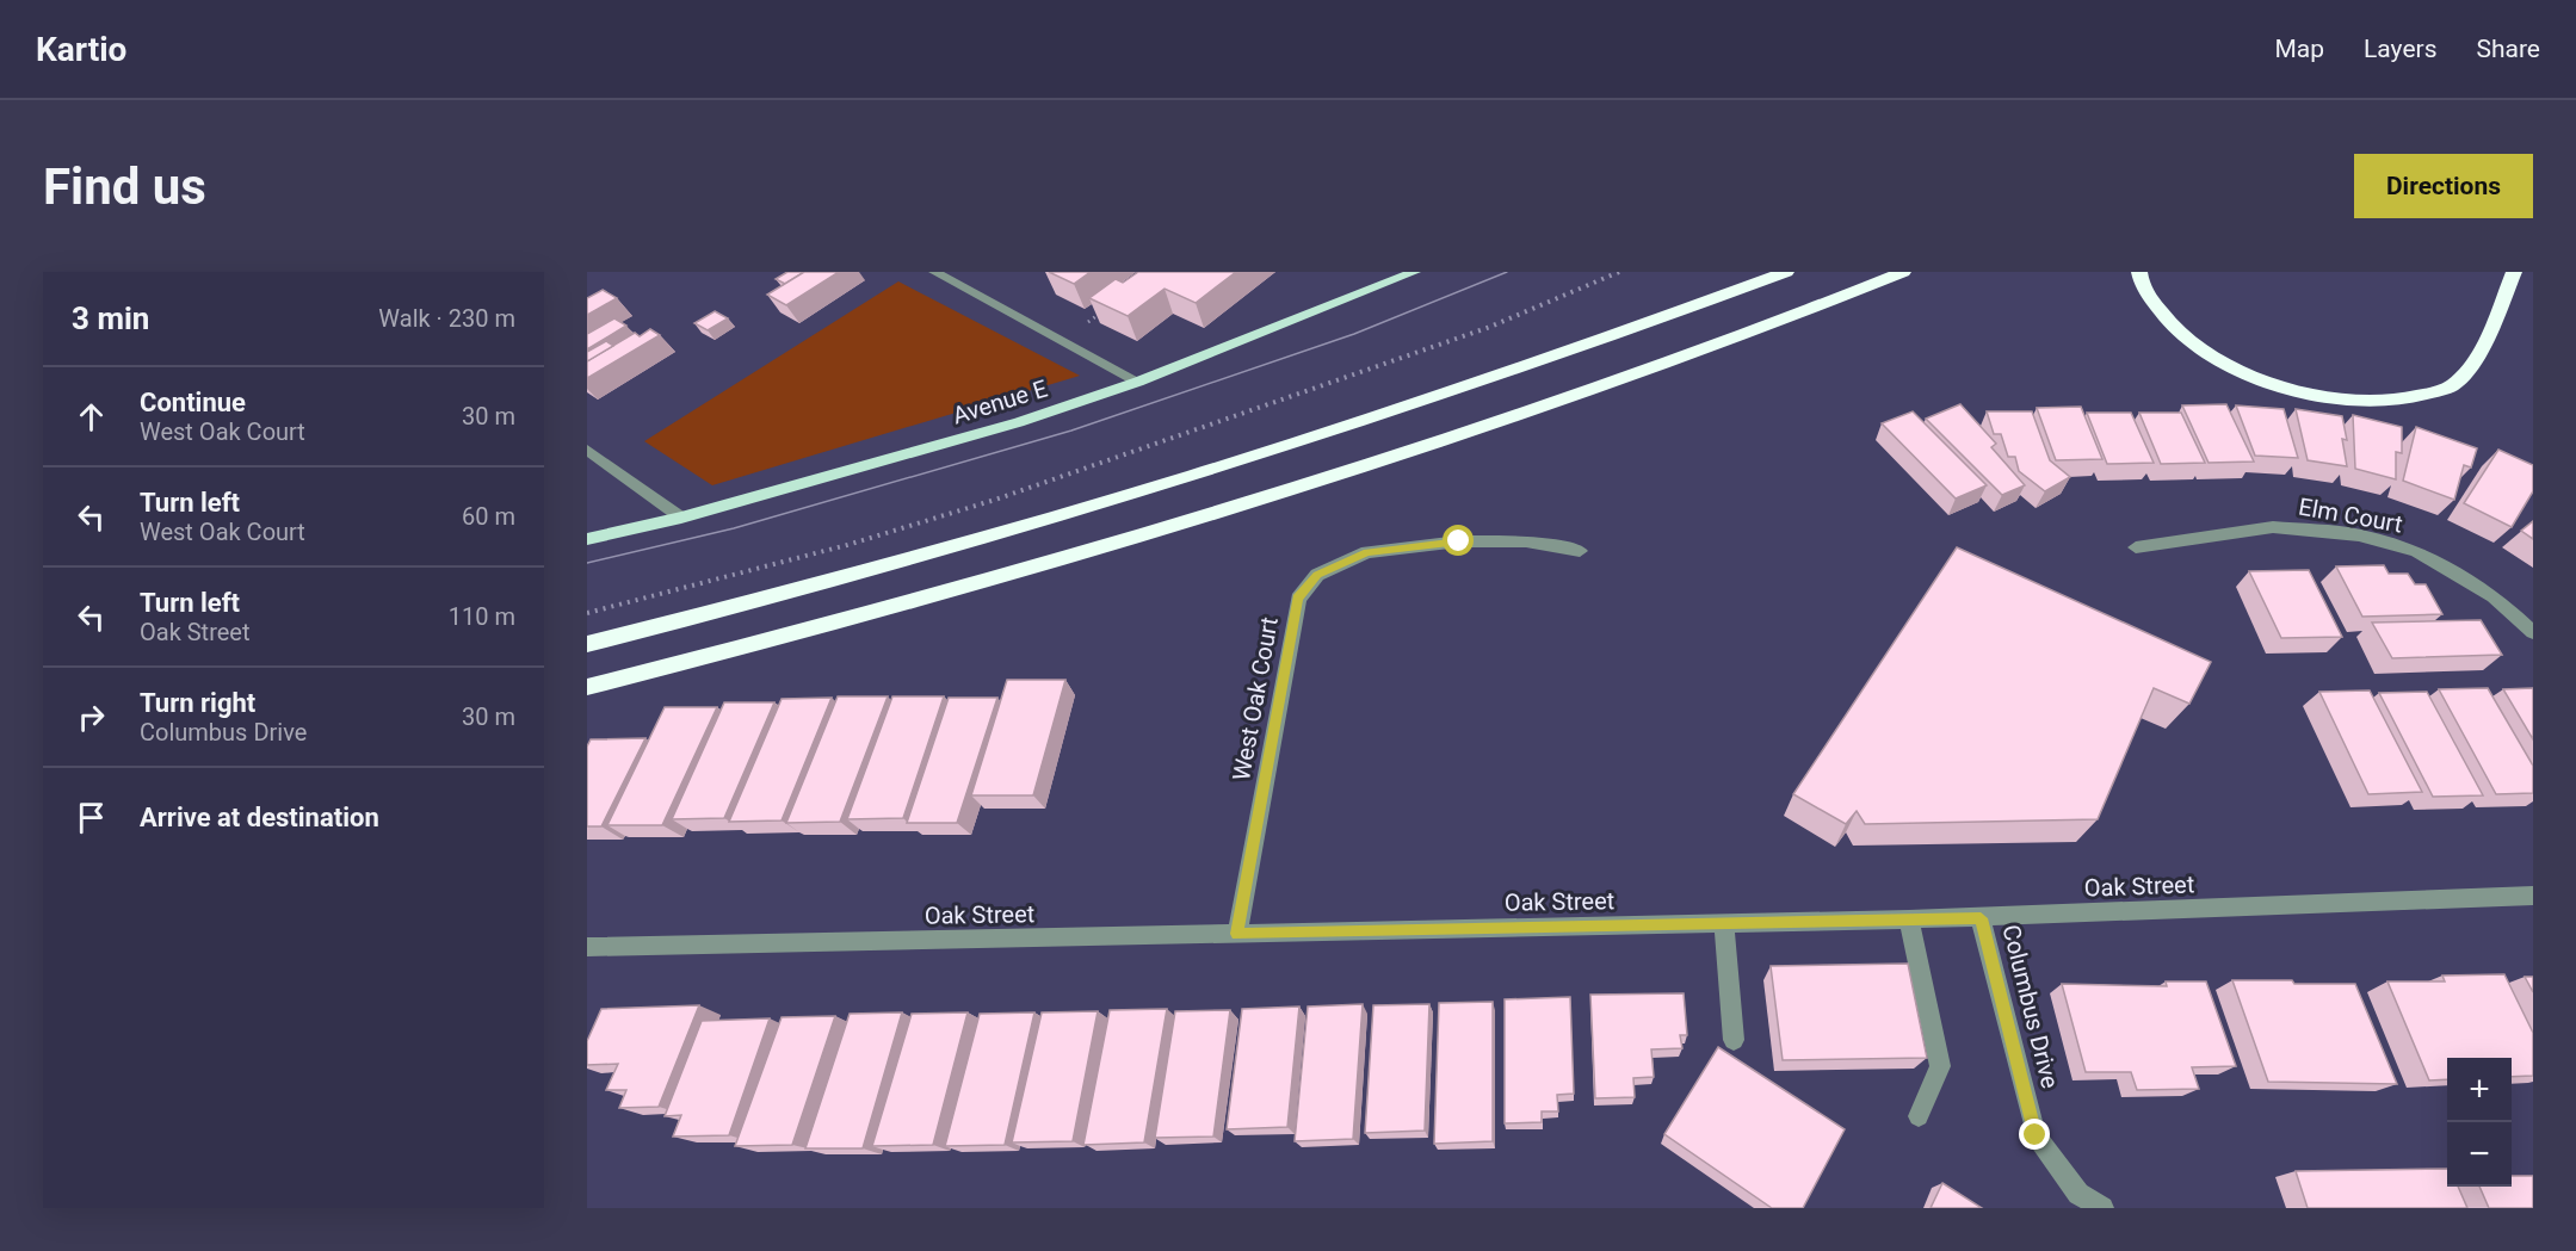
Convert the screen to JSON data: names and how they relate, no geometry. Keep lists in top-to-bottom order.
{
  "streets": {
    "main road": ["Avenue E"],
    "street": [
      "Elm Court",
      "West Oak Court",
      "Oak Street",
      "Columbus Drive"
    ]
  },
  "crossings": [
    ["West Oak Court", "Oak Street"],
    ["Oak Street", "Columbus Drive"]
  ],
  "page": {
    "header": "Kartio",
    "nav": ["Map", "Layers", "Share"],
    "buttons": "Directions",
    "title": "Find us",
    "heading": ["3 min", "Walk · 230 m"],
    "list": [
      ["Continue", "West Oak Court", "30 m"],
      ["Turn left", "West Oak Court", "60 m"],
      ["Turn left", "Oak Street", "110 m"],
      ["Turn right", "Columbus Drive", "30 m"],
      "Arrive at destination"
    ],
    "map_buttons": ["+", "−"]
  }
}
